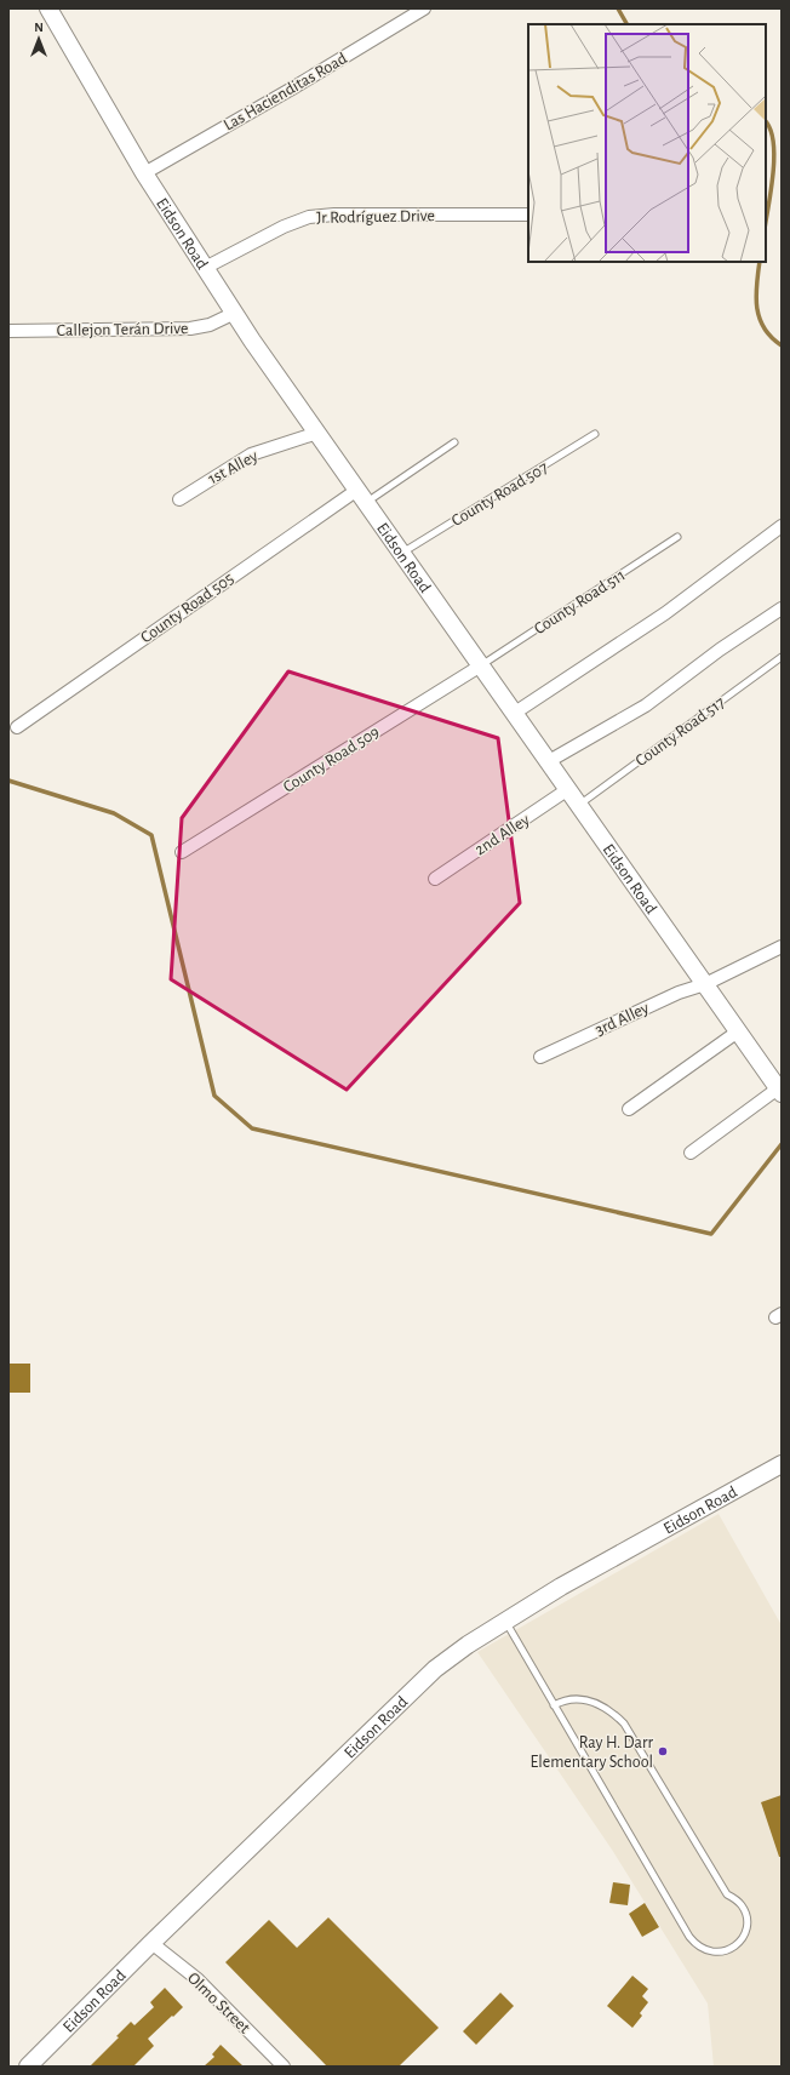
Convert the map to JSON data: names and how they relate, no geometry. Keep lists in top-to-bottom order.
{
  "streets": {
    "street": [
      "Las Hacienditas Road",
      "Jr Rodríguez Drive",
      "Eidson Road",
      "Callejon Terán Drive",
      "1st Alley",
      "County Road 505",
      "County Road 509",
      "2nd Alley",
      "3rd Alley",
      "Olmo Street"
    ],
    "lane": ["County Road 507", "County Road 511", "County Road 517"]
  },
  "crossings": [
    ["Las Hacienditas Road", "Eidson Road"],
    ["Jr Rodríguez Drive", "Eidson Road"],
    ["Eidson Road", "Callejon Terán Drive"],
    ["Eidson Road", "1st Alley"],
    ["Eidson Road", "County Road 507"],
    ["Eidson Road", "County Road 511"],
    ["Eidson Road", "County Road 505"],
    ["Eidson Road", "County Road 517"],
    ["Eidson Road", "County Road 509"],
    ["Eidson Road", "2nd Alley"],
    ["Eidson Road", "3rd Alley"],
    ["Eidson Road", "Olmo Street"],
    ["County Road 511", "County Road 509"]
  ],
  "places": ["Ray H. Darr Elementary School"],
  "north": "top"
}
